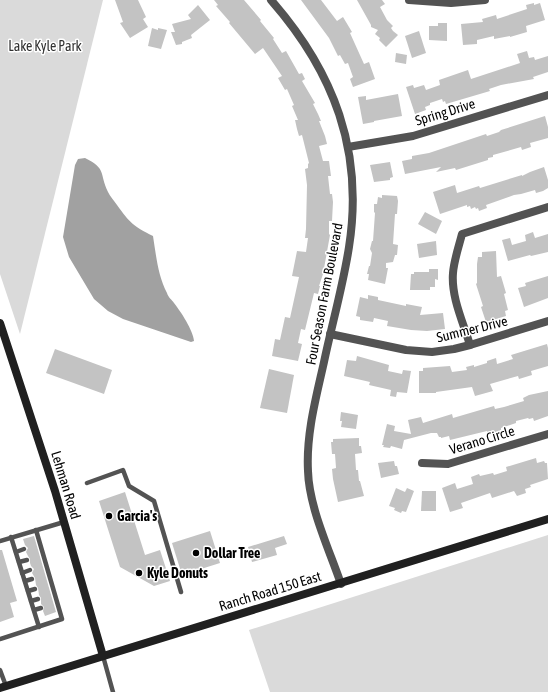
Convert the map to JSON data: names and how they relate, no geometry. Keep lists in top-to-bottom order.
{
  "streets": {
    "main road": ["Lehman Road", "Ranch Road 150 East"],
    "street": [
      "Spring Drive",
      "Four Season Farm Boulevard",
      "Summer Drive",
      "Verano Circle"
    ]
  },
  "crossings": [
    ["Spring Drive", "Four Season Farm Boulevard"],
    ["Four Season Farm Boulevard", "Summer Drive"],
    ["Four Season Farm Boulevard", "Ranch Road 150 East"],
    ["Lehman Road", "Ranch Road 150 East"]
  ],
  "parks": ["Lake Kyle Park"],
  "places": ["Garcia's", "Dollar Tree", "Kyle Donuts"]
}
